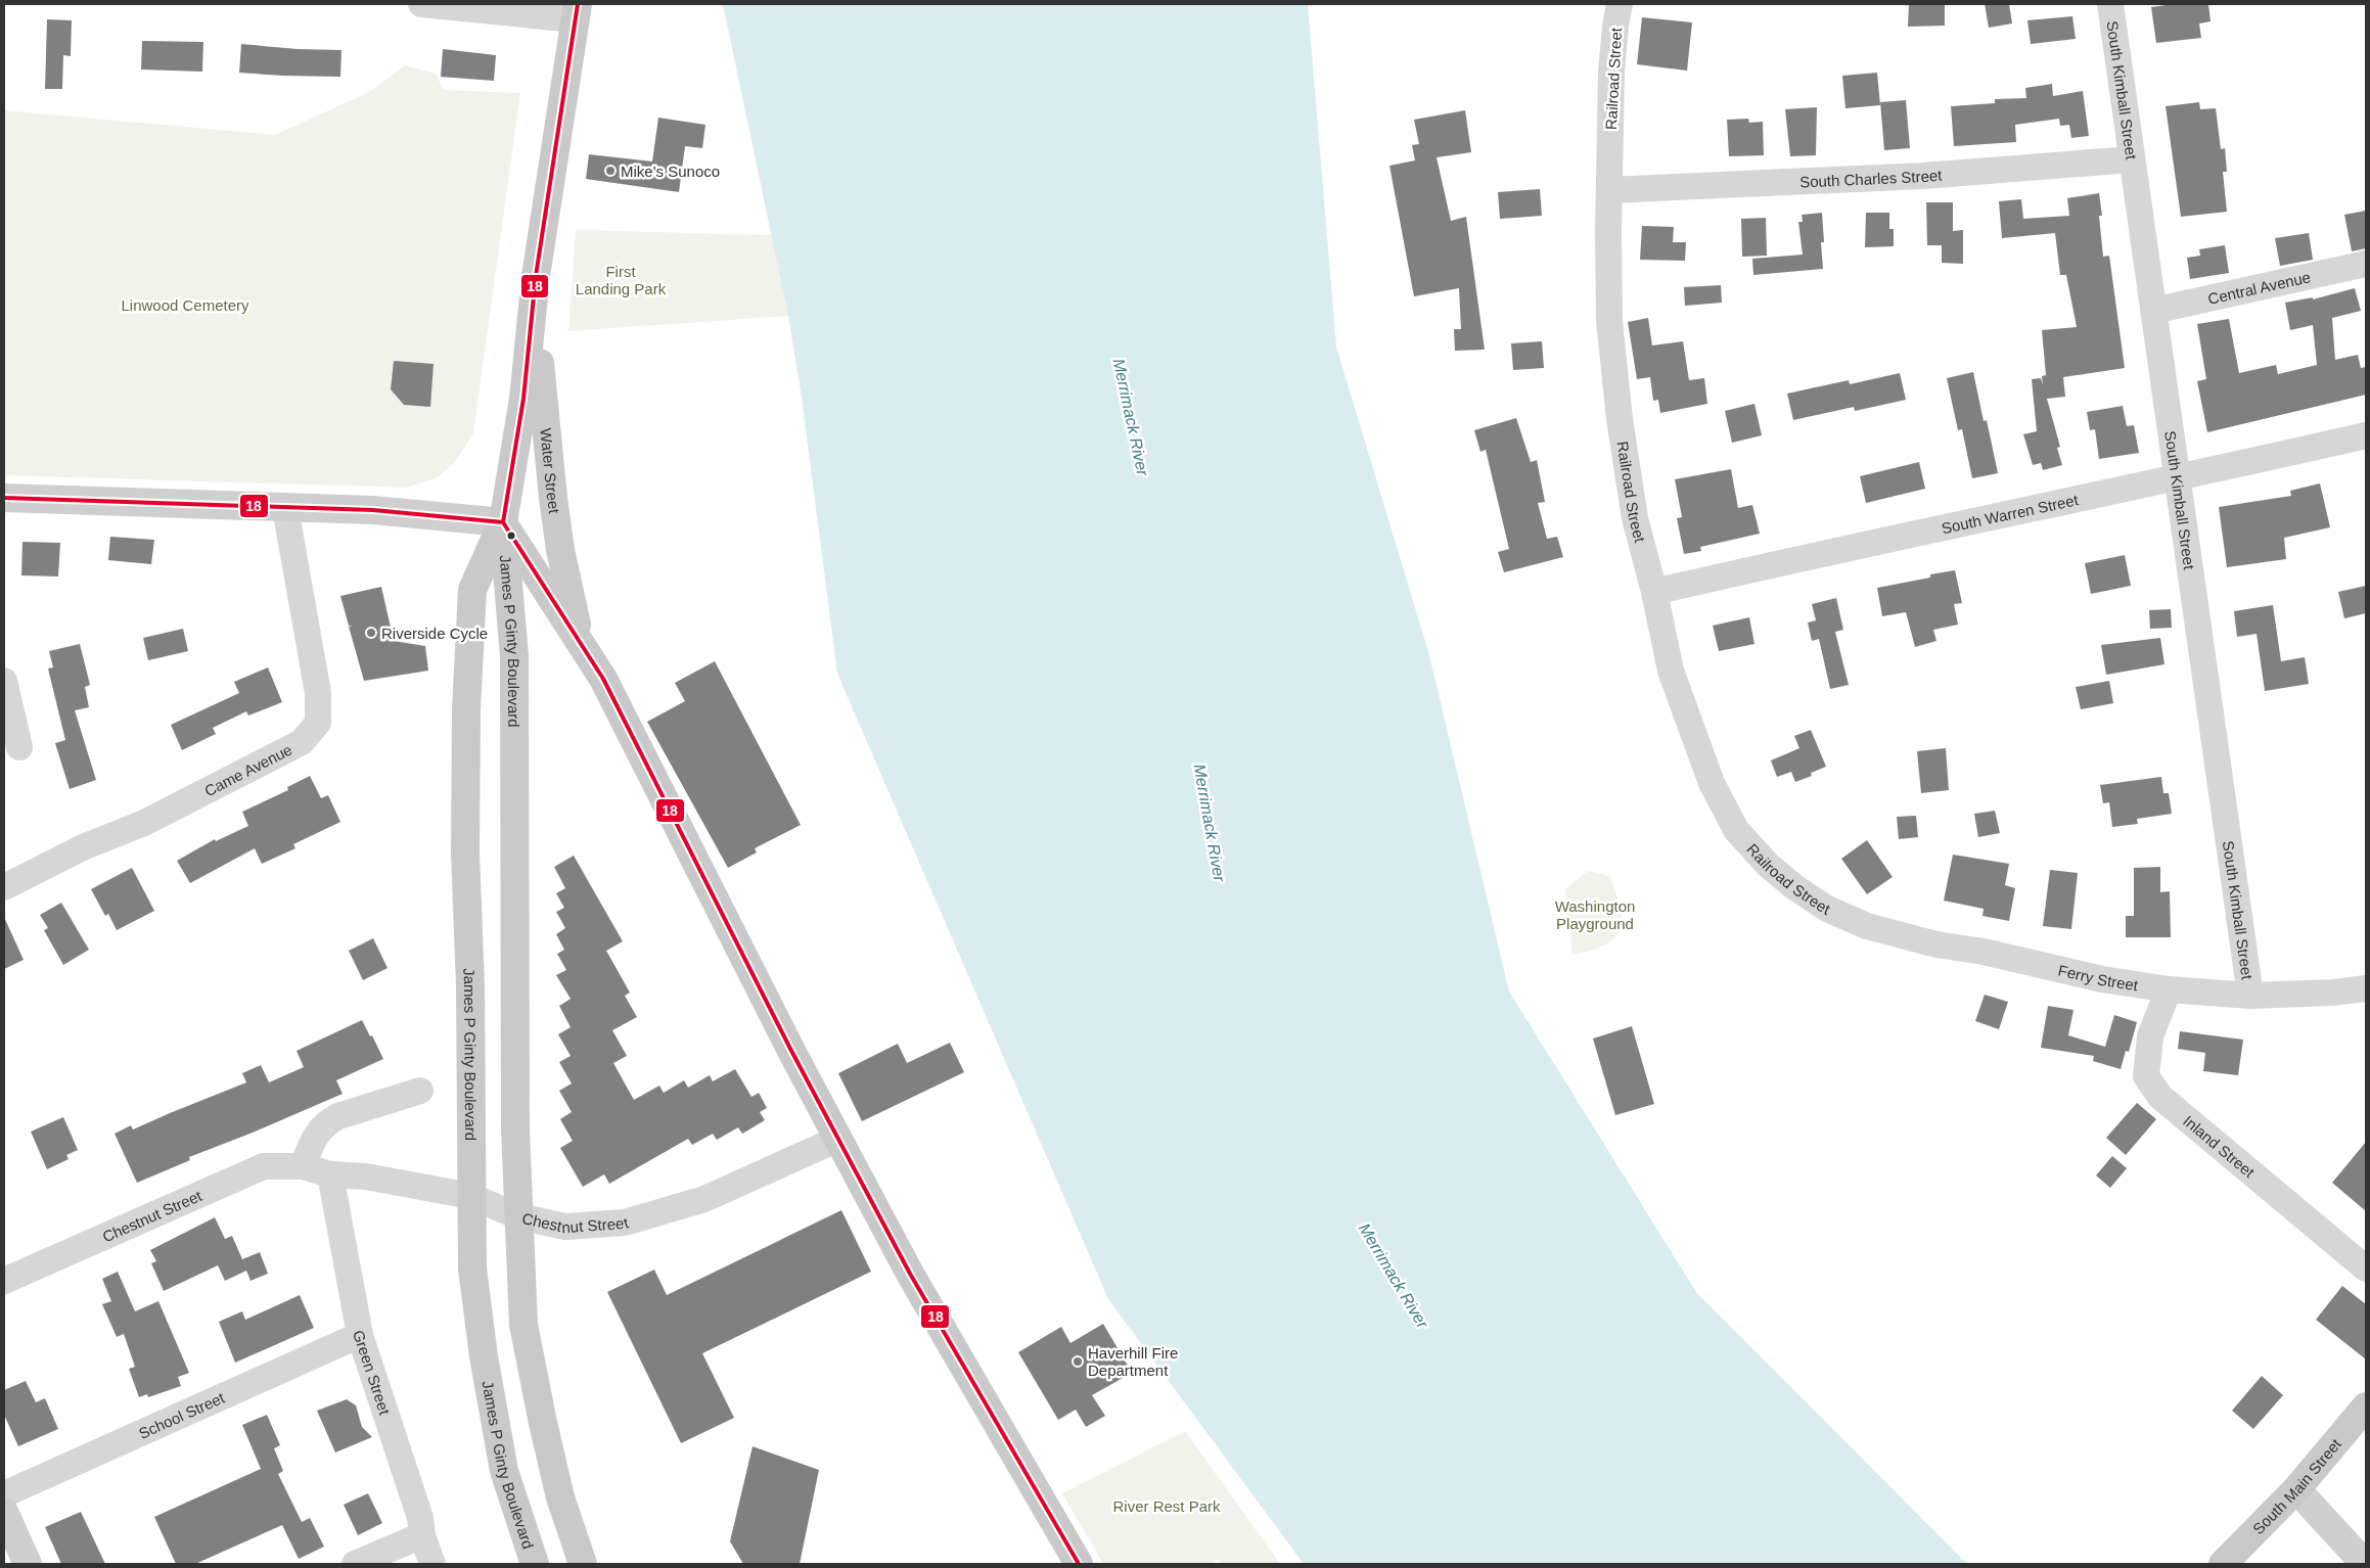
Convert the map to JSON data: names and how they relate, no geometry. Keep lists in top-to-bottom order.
{
  "streets": {
    "main road": ["Water Street", "James P Ginty Boulevard", "South Main Street"],
    "street": [
      "Railroad Street",
      "South Kimball Street",
      "South Charles Street",
      "Central Avenue",
      "South Warren Street",
      "Came Avenue",
      "Ferry Street",
      "Inland Street",
      "Chestnut Street",
      "Green Street",
      "School Street"
    ]
  },
  "crossings": [
    ["Railroad Street", "South Charles Street"],
    ["Railroad Street", "South Warren Street"],
    ["Railroad Street", "Ferry Street"],
    ["South Kimball Street", "South Charles Street"],
    ["South Kimball Street", "Central Avenue"],
    ["South Kimball Street", "South Warren Street"],
    ["South Kimball Street", "Ferry Street"],
    ["Water Street", "James P Ginty Boulevard"],
    ["Water Street", "Chestnut Street"],
    ["James P Ginty Boulevard", "Chestnut Street"],
    ["Ferry Street", "Inland Street"],
    ["Chestnut Street", "Green Street"],
    ["Green Street", "School Street"]
  ],
  "water": ["Merrimack River"],
  "parks": [
    "First Landing Park",
    "Linwood Cemetery",
    "Washington Playground",
    "River Rest Park"
  ],
  "places": ["Mike's Sunoco", "Riverside Cycle", "Haverhill Fire Department"],
  "lines": ["transit line 18"]
}
